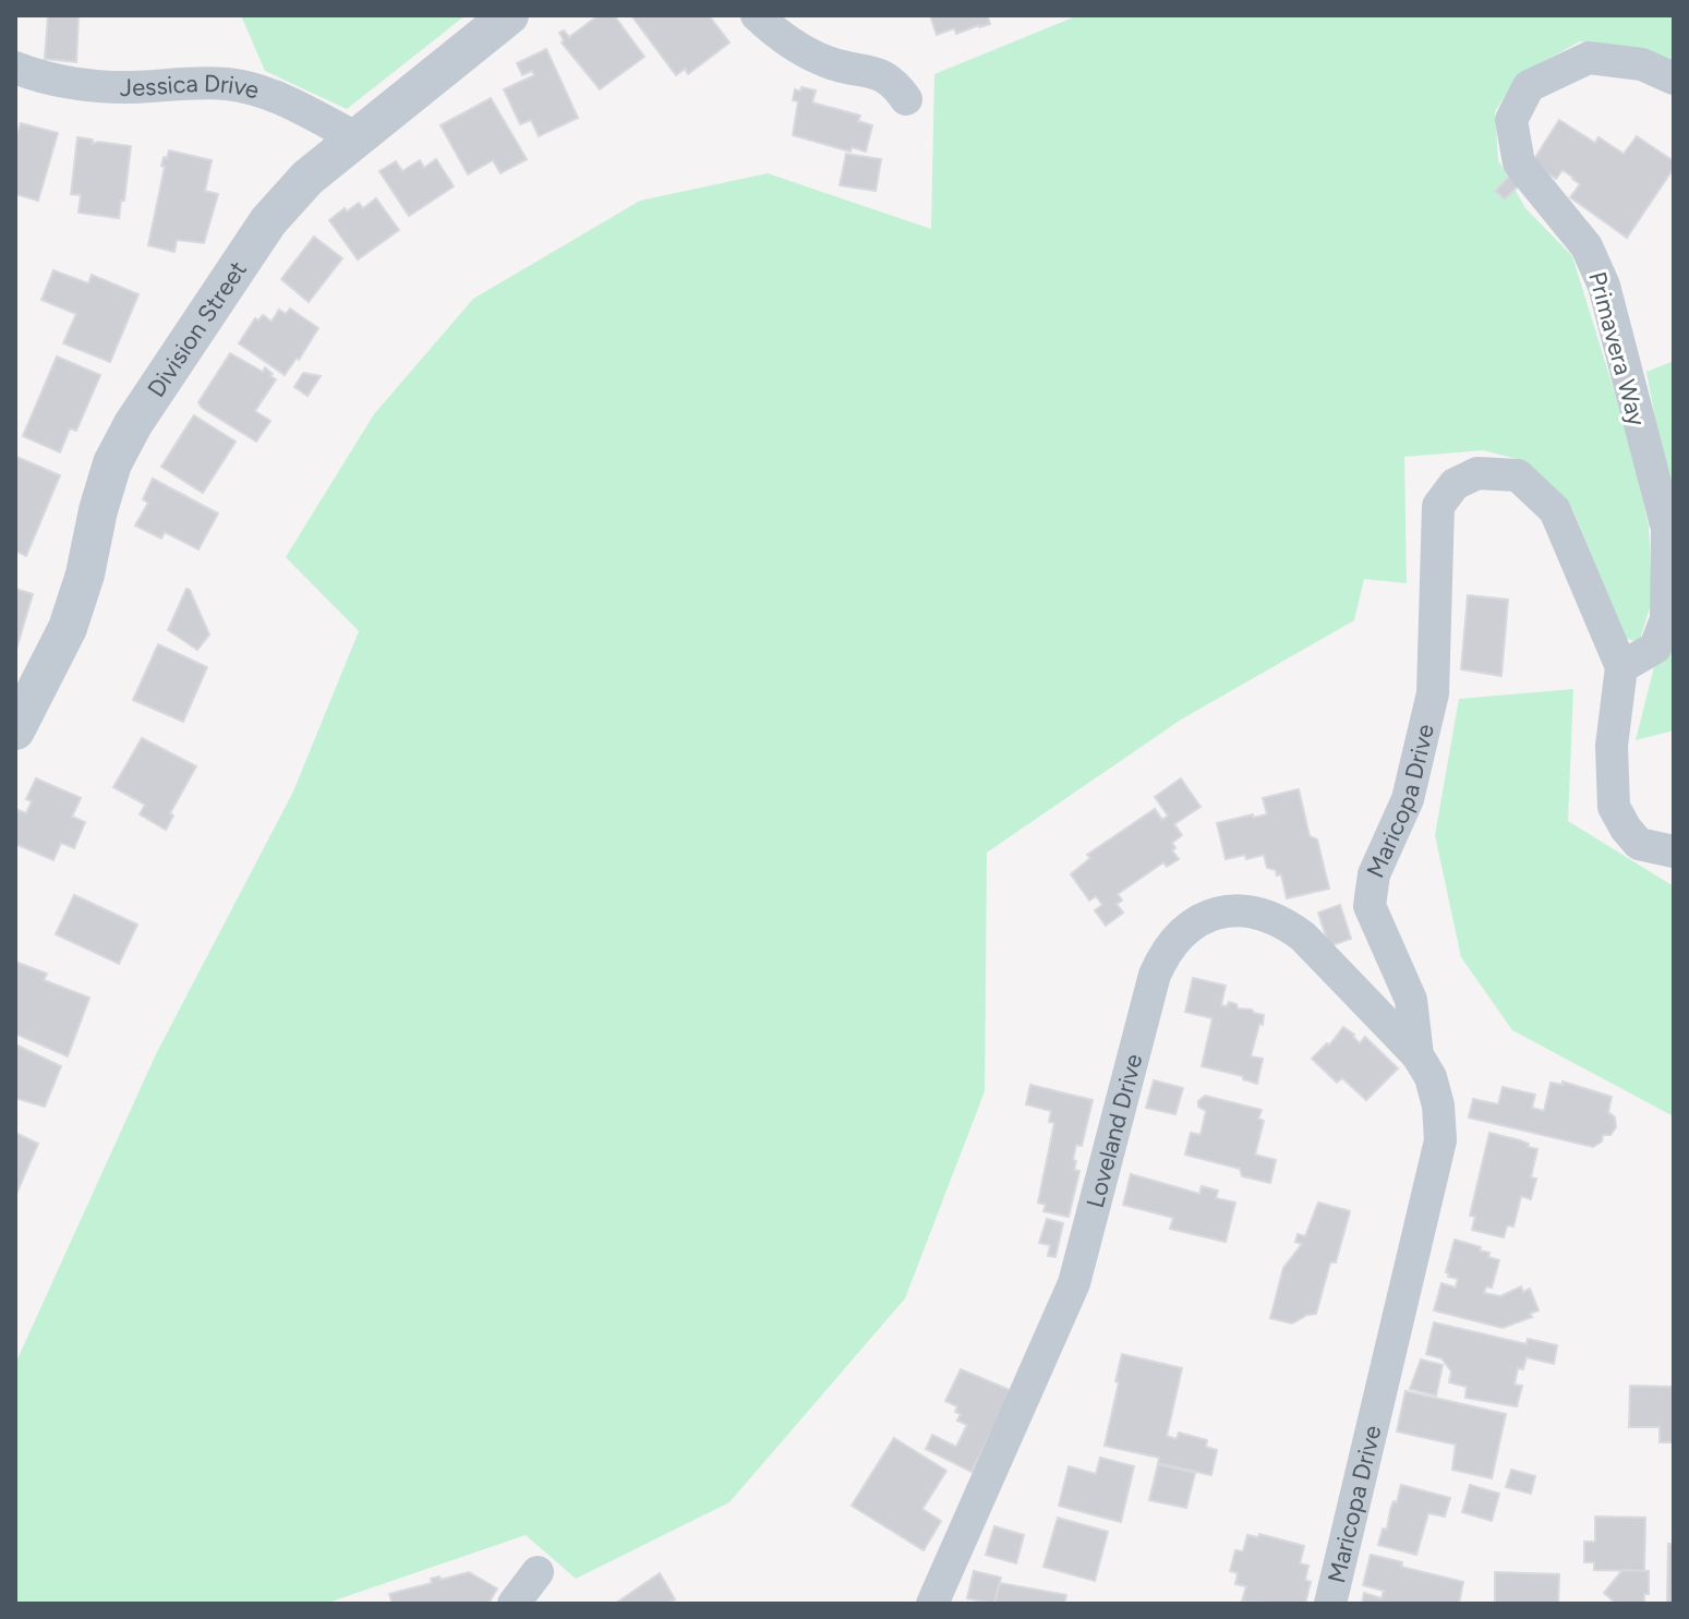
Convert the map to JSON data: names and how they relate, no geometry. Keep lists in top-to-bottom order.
{
  "streets": {
    "street": [
      "Jessica Drive",
      "Division Street",
      "Primavera Way",
      "Maricopa Drive",
      "Loveland Drive"
    ]
  },
  "crossings": [
    ["Jessica Drive", "Division Street"],
    ["Primavera Way", "Maricopa Drive"],
    ["Maricopa Drive", "Loveland Drive"]
  ]
}
